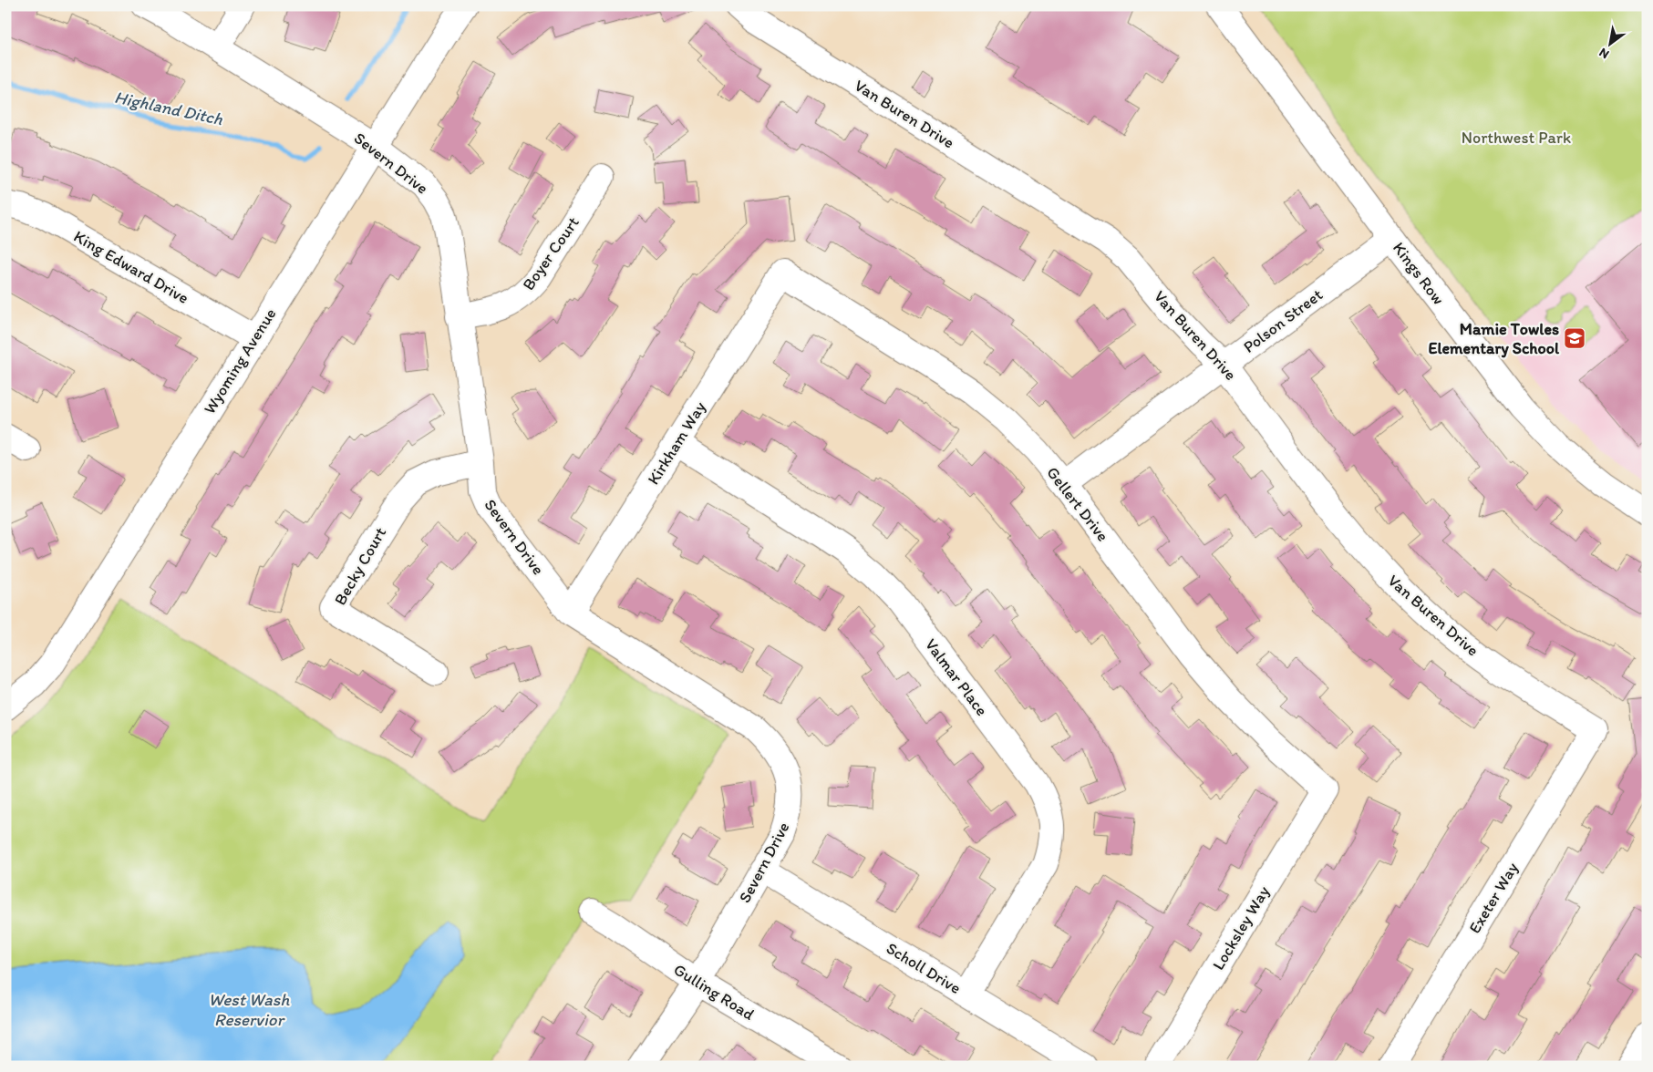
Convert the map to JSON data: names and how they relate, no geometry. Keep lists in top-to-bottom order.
{
  "streets": {
    "street": [
      "Van Buren Drive",
      "Severn Drive",
      "Boyer Court",
      "King Edward Drive",
      "Kings Row",
      "Polson Street",
      "Wyoming Avenue",
      "Kirkham Way",
      "Gellert Drive",
      "Becky Court",
      "Valmar Place",
      "Exeter Way",
      "Locksley Way",
      "Scholl Drive",
      "Gulling Road"
    ]
  },
  "crossings": [
    ["Van Buren Drive", "Polson Street"],
    ["Van Buren Drive", "Exeter Way"],
    ["Severn Drive", "Boyer Court"],
    ["Severn Drive", "Wyoming Avenue"],
    ["Severn Drive", "Kirkham Way"],
    ["Severn Drive", "Becky Court"],
    ["Severn Drive", "Scholl Drive"],
    ["Severn Drive", "Gulling Road"],
    ["King Edward Drive", "Wyoming Avenue"],
    ["Kings Row", "Polson Street"],
    ["Polson Street", "Gellert Drive"],
    ["Kirkham Way", "Gellert Drive"],
    ["Kirkham Way", "Valmar Place"],
    ["Gellert Drive", "Locksley Way"],
    ["Valmar Place", "Scholl Drive"]
  ],
  "water": ["Highland Ditch", "West Wash Reservior"],
  "parks": ["Northwest Park"],
  "places": {
    "school or university": ["Mamie Towles Elementary School"]
  },
  "north": "bottom left"
}
